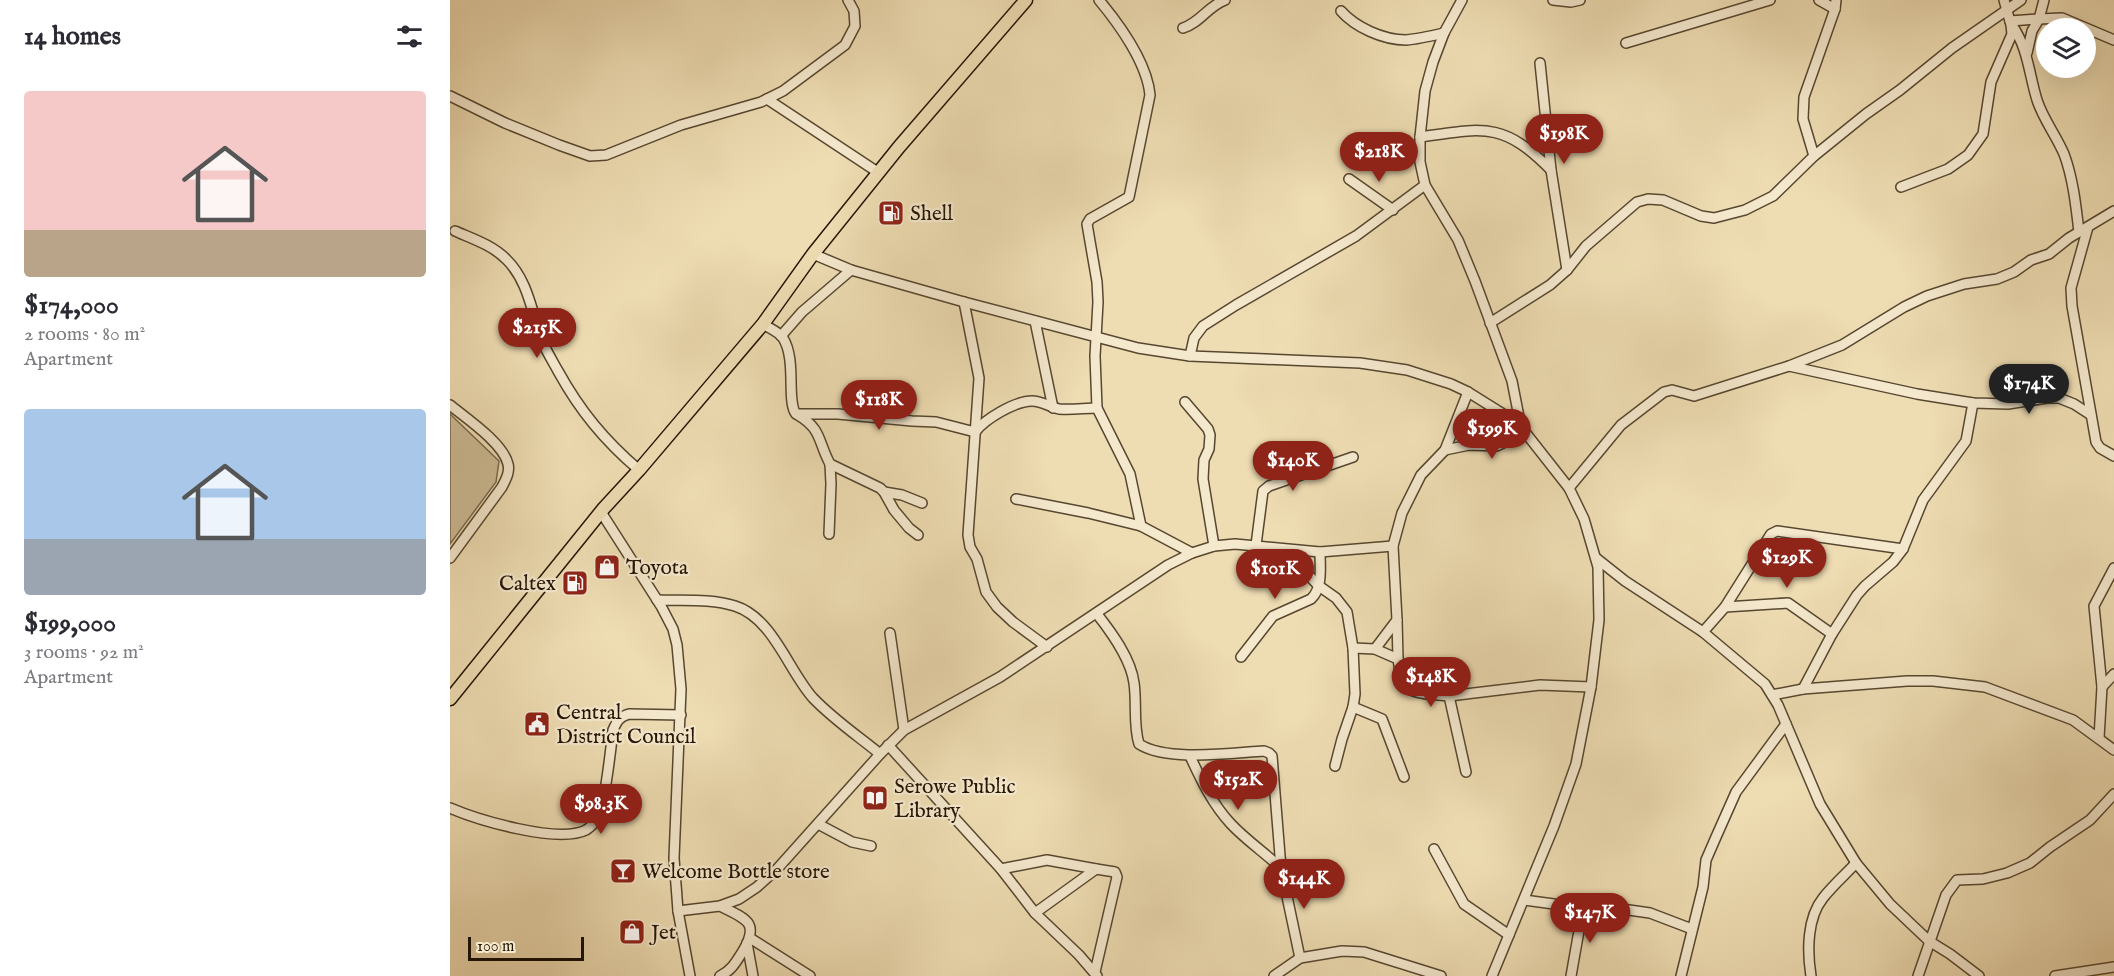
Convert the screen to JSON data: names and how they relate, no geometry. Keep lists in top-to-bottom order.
{
  "places": {
    "fuel station": ["Shell", "Caltex"],
    "shop": ["Toyota", "Jet"],
    "public building": ["Central District Council"],
    "library": ["Serowe Public Library"],
    "bar": ["Welcome Bottle store"]
  },
  "scale_bar": "100 m",
  "page": {
    "heading": "14 homes",
    "list": [
      {
        "name": "$174,000",
        "note": "2 rooms · 80 m² · Apartment"
      },
      {
        "name": "$199,000",
        "note": "3 rooms · 92 m² · Apartment"
      }
    ],
    "price": [
      "$198K",
      "$218K",
      "$215K",
      "$174K",
      "$118K",
      "$199K",
      "$140K",
      "$129K",
      "$101K",
      "$148K",
      "$152K",
      "$98.3K",
      "$144K",
      "$147K"
    ],
    "scale": "100 m"
  }
}
